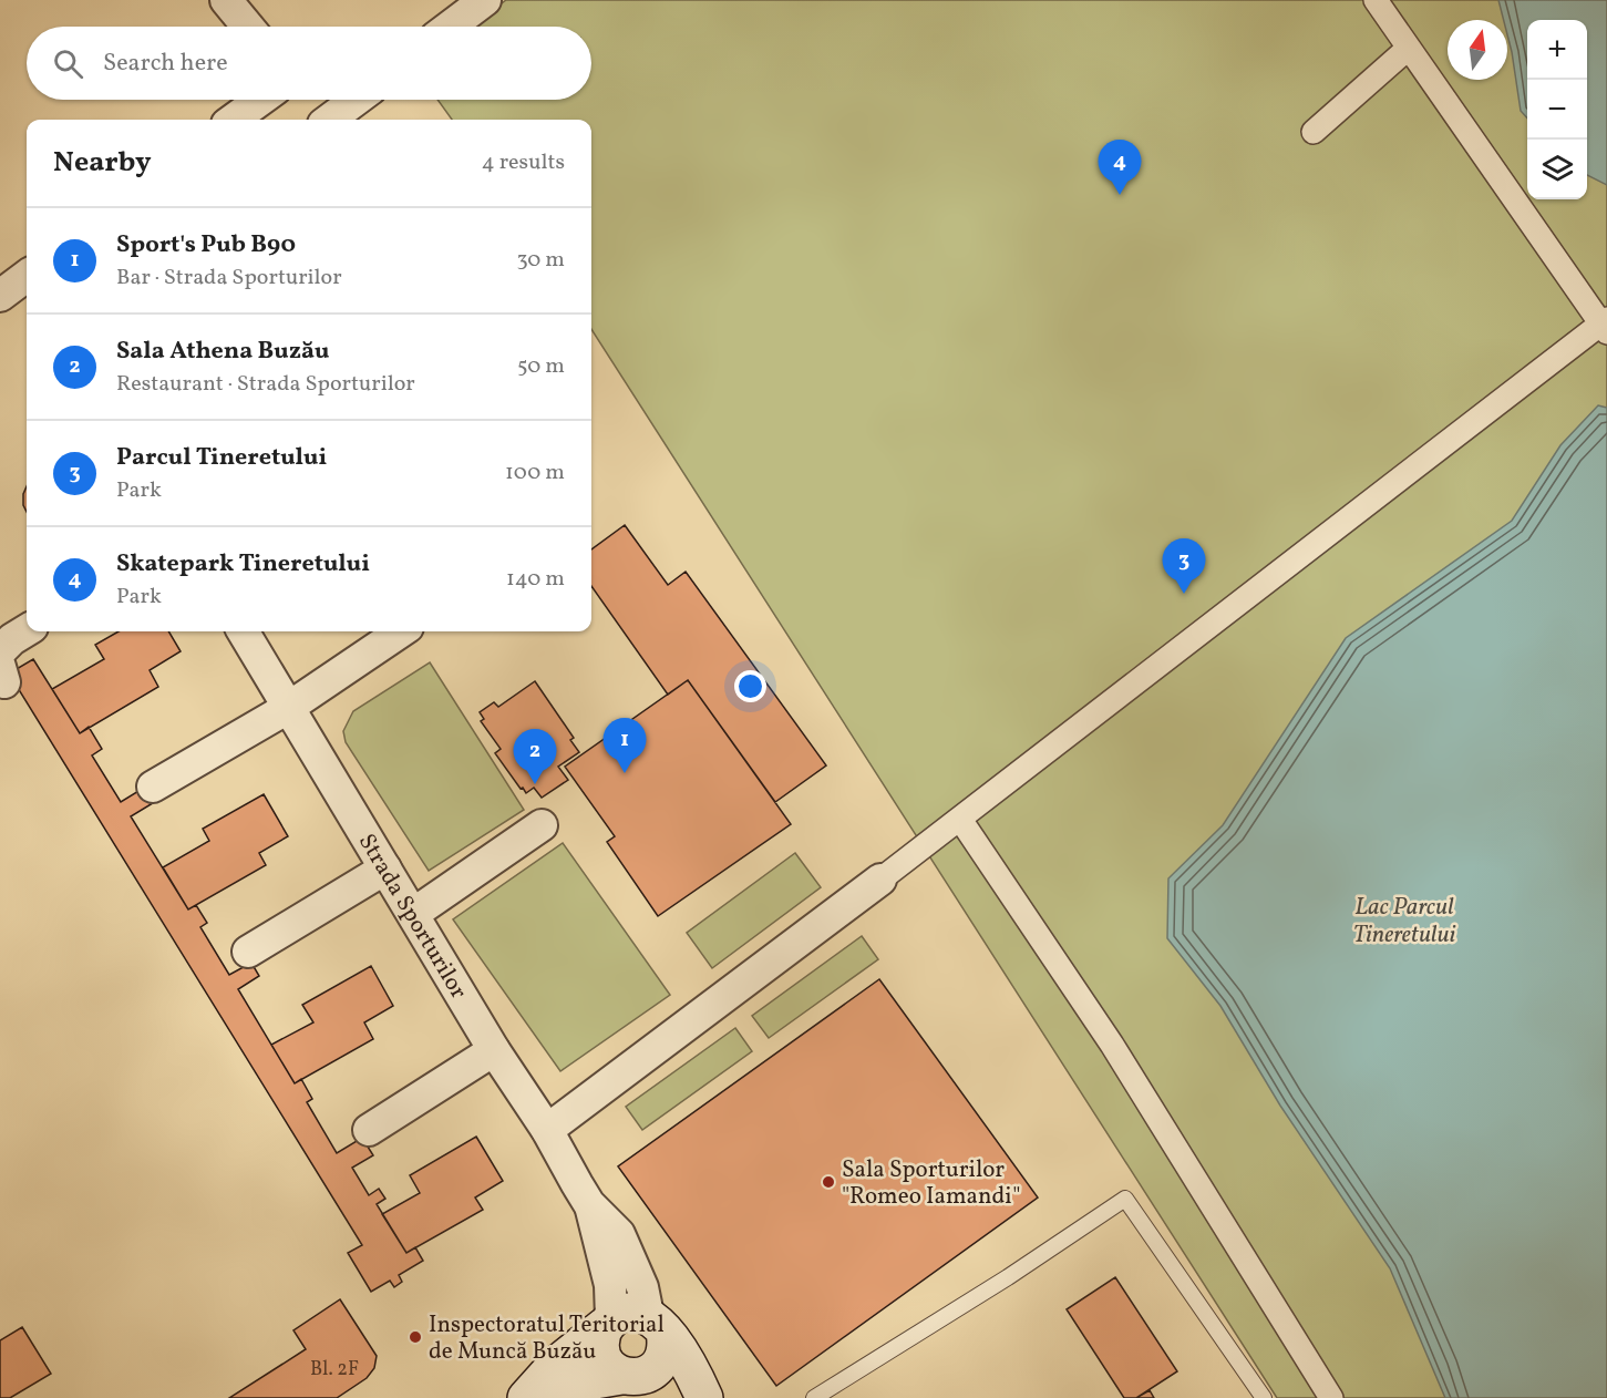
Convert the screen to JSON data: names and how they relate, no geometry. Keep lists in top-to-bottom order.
{
  "streets": {
    "main road": ["Strada Sporturilor"]
  },
  "water": ["Lac Parcul Tineretului"],
  "places": ["Sala Sporturilor \"Romeo Iamandi\"", "Inspectoratul Teritorial de Muncă Buzău"],
  "house_numbers": ["Bl. 2F"],
  "north": "top",
  "page": {
    "map_buttons": ["+", "−"],
    "search": "Search here",
    "heading": ["Nearby", "4 results"],
    "pins": [
      "4",
      "3",
      "1",
      "2"
    ],
    "list": [
      {
        "mark": "1",
        "name": "Sport's Pub B90",
        "note": "Bar · Strada Sporturilor",
        "value": "30 m"
      },
      {
        "mark": "2",
        "name": "Sala Athena Buzău",
        "note": "Restaurant · Strada Sporturilor",
        "value": "50 m"
      },
      {
        "mark": "3",
        "name": "Parcul Tineretului",
        "note": "Park",
        "value": "100 m"
      },
      {
        "mark": "4",
        "name": "Skatepark Tineretului",
        "note": "Park",
        "value": "140 m"
      }
    ]
  }
}
